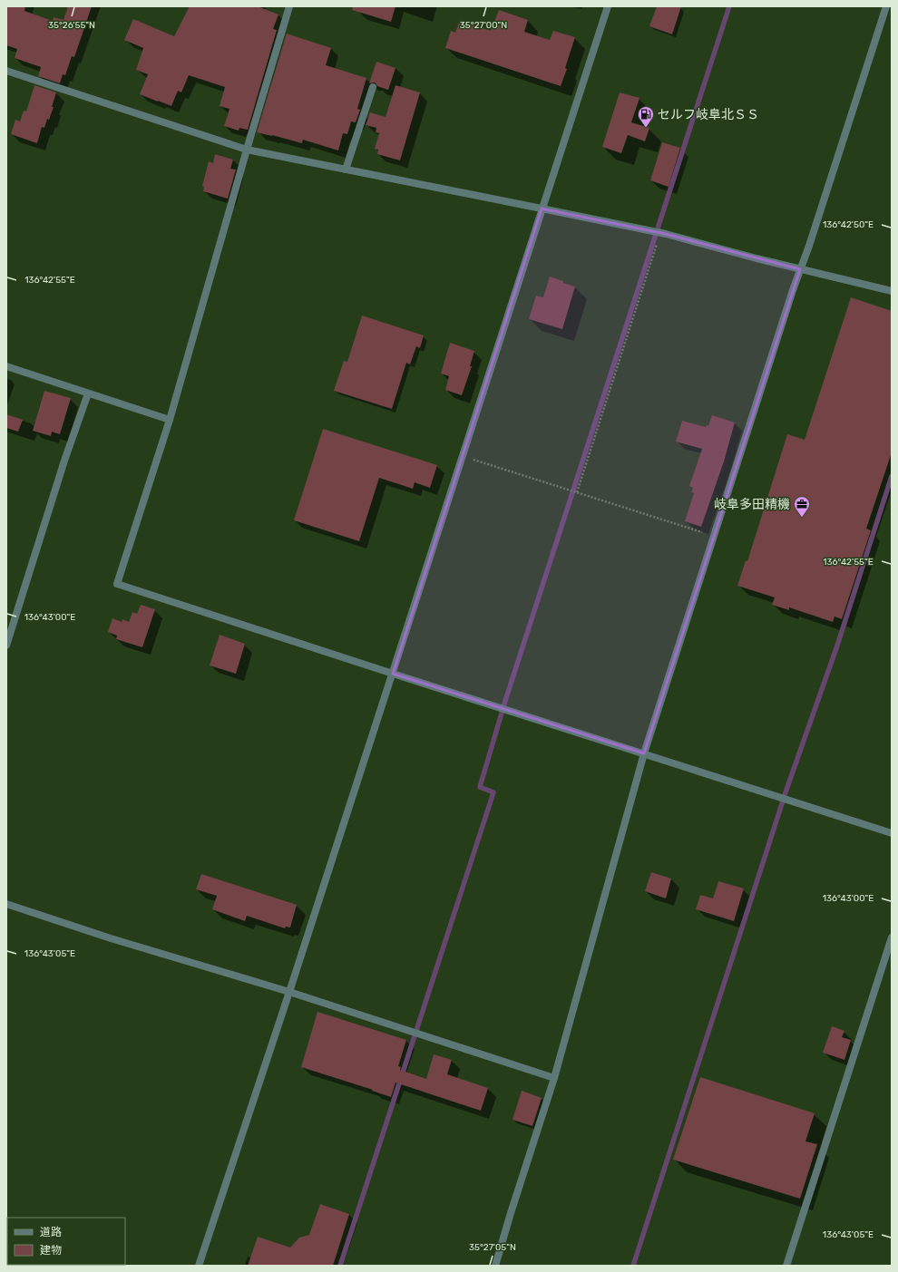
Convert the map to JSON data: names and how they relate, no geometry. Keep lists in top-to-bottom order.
{
  "places": {
    "fuel station": ["セルフ岐阜北ＳＳ"],
    "office": ["岐阜多田精機"]
  },
  "legend": ["道路", "建物"],
  "coordinates": [
    "35°26'55\"N",
    "35°27'00\"N",
    "136°42'50\"E",
    "136°42'55\"E",
    "136°43'00\"E",
    "136°43'05\"E",
    "35°27'05\"N"
  ]
}
